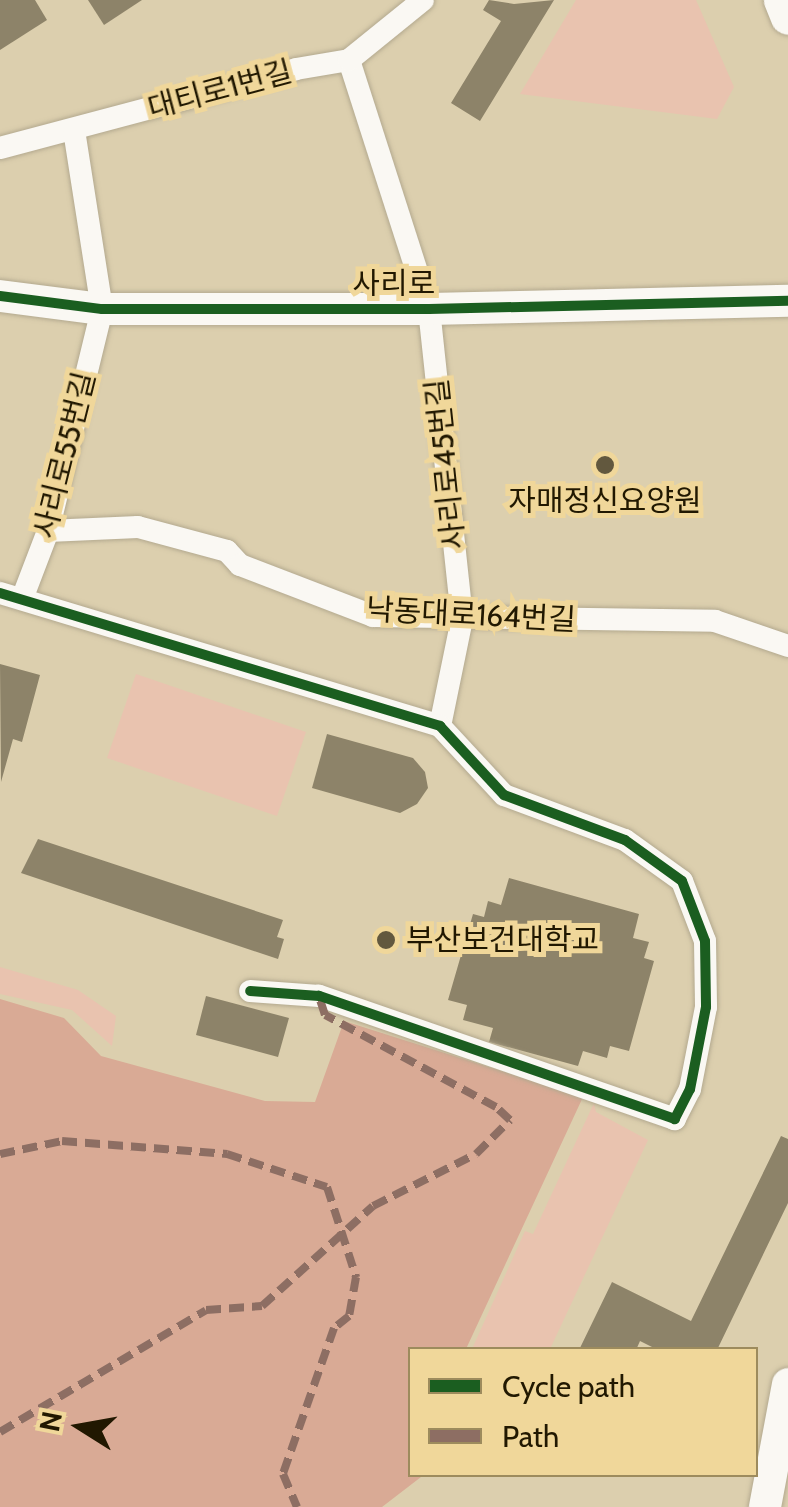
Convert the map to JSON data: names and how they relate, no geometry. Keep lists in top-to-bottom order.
{
  "streets": {
    "street": [
      "대티로1번길",
      "사리로",
      "사리로55번길",
      "사리로45번길",
      "낙동대로164번길"
    ]
  },
  "crossings": [
    ["대티로1번길", "사리로45번길"],
    ["사리로", "사리로55번길"],
    ["사리로", "사리로45번길"],
    ["사리로55번길", "낙동대로164번길"],
    ["사리로45번길", "낙동대로164번길"]
  ],
  "places": ["자매정신요양원", "부산보건대학교"],
  "legend": ["Cycle path", "Path"],
  "north": "left"
}
